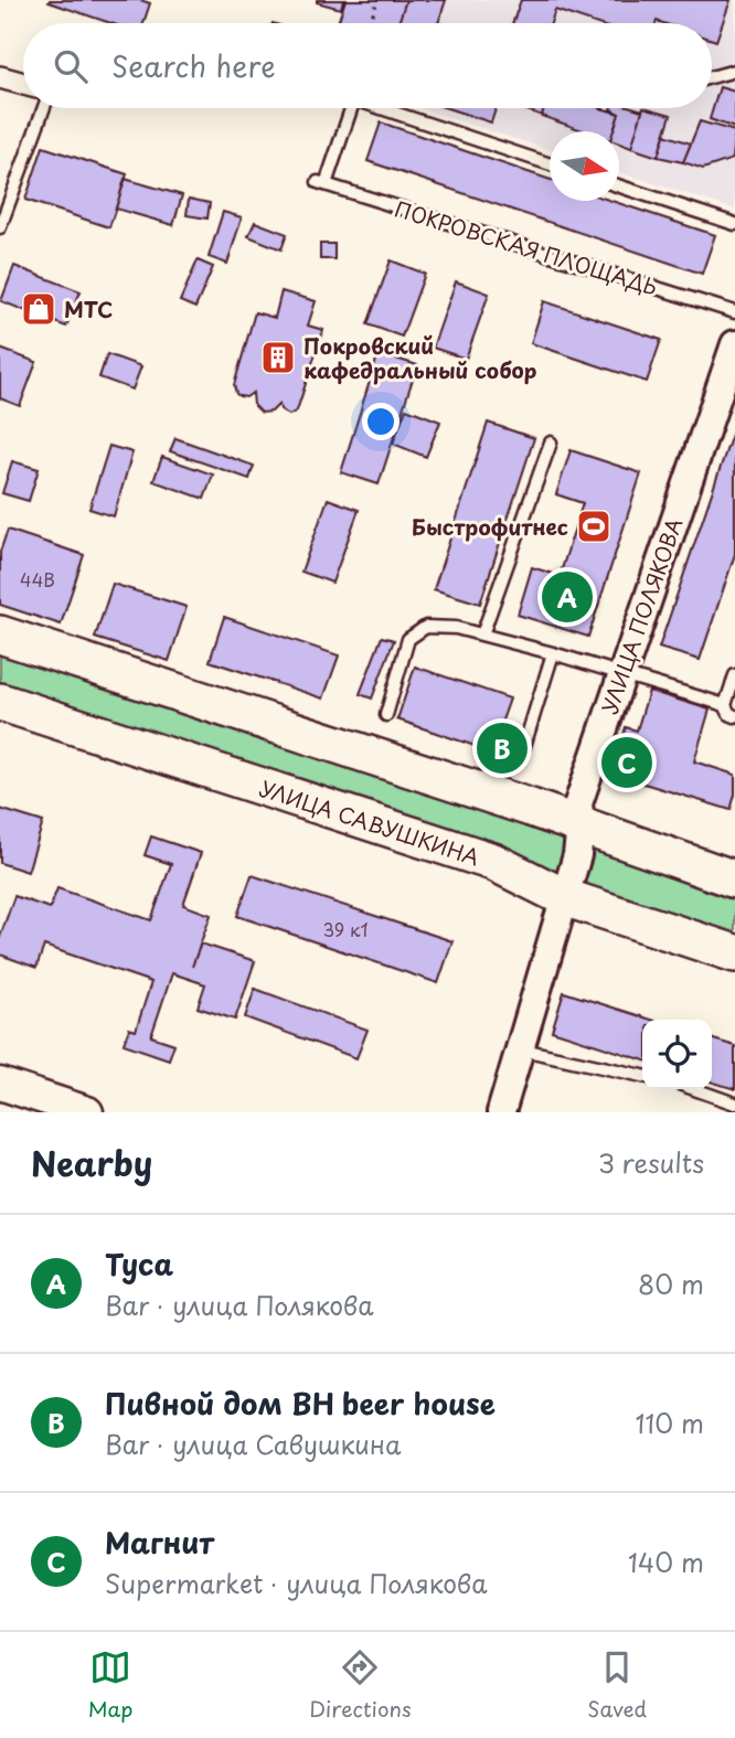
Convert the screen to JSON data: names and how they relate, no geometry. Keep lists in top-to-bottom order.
{
  "streets": {
    "highway": ["УЛИЦА САВУШКИНА"],
    "street": ["УЛИЦА ПОЛЯКОВА"],
    "lane": ["ПОКРОВСКАЯ ПЛОЩАДЬ"]
  },
  "crossings": [
    ["УЛИЦА ПОЛЯКОВА", "УЛИЦА САВУШКИНА"]
  ],
  "places": {
    "shop": ["МТС"],
    "building": ["Покровский кафедральный собор"],
    "sports": ["Быстрофитнес"]
  },
  "house_numbers": ["44В", "39 к1"],
  "north": "right",
  "page": {
    "search": "Search here",
    "pins": ["A", "B", "C"],
    "heading": ["Nearby", "3 results"],
    "list": [
      {
        "mark": "A",
        "name": "Туса",
        "note": "Bar · улица Полякова",
        "value": "80 m"
      },
      {
        "mark": "B",
        "name": "Пивной дом BH beer house",
        "note": "Bar · улица Савушкина",
        "value": "110 m"
      },
      {
        "mark": "C",
        "name": "Магнит",
        "note": "Supermarket · улица Полякова",
        "value": "140 m"
      }
    ],
    "nav": ["Map", "Directions", "Saved"]
  }
}
